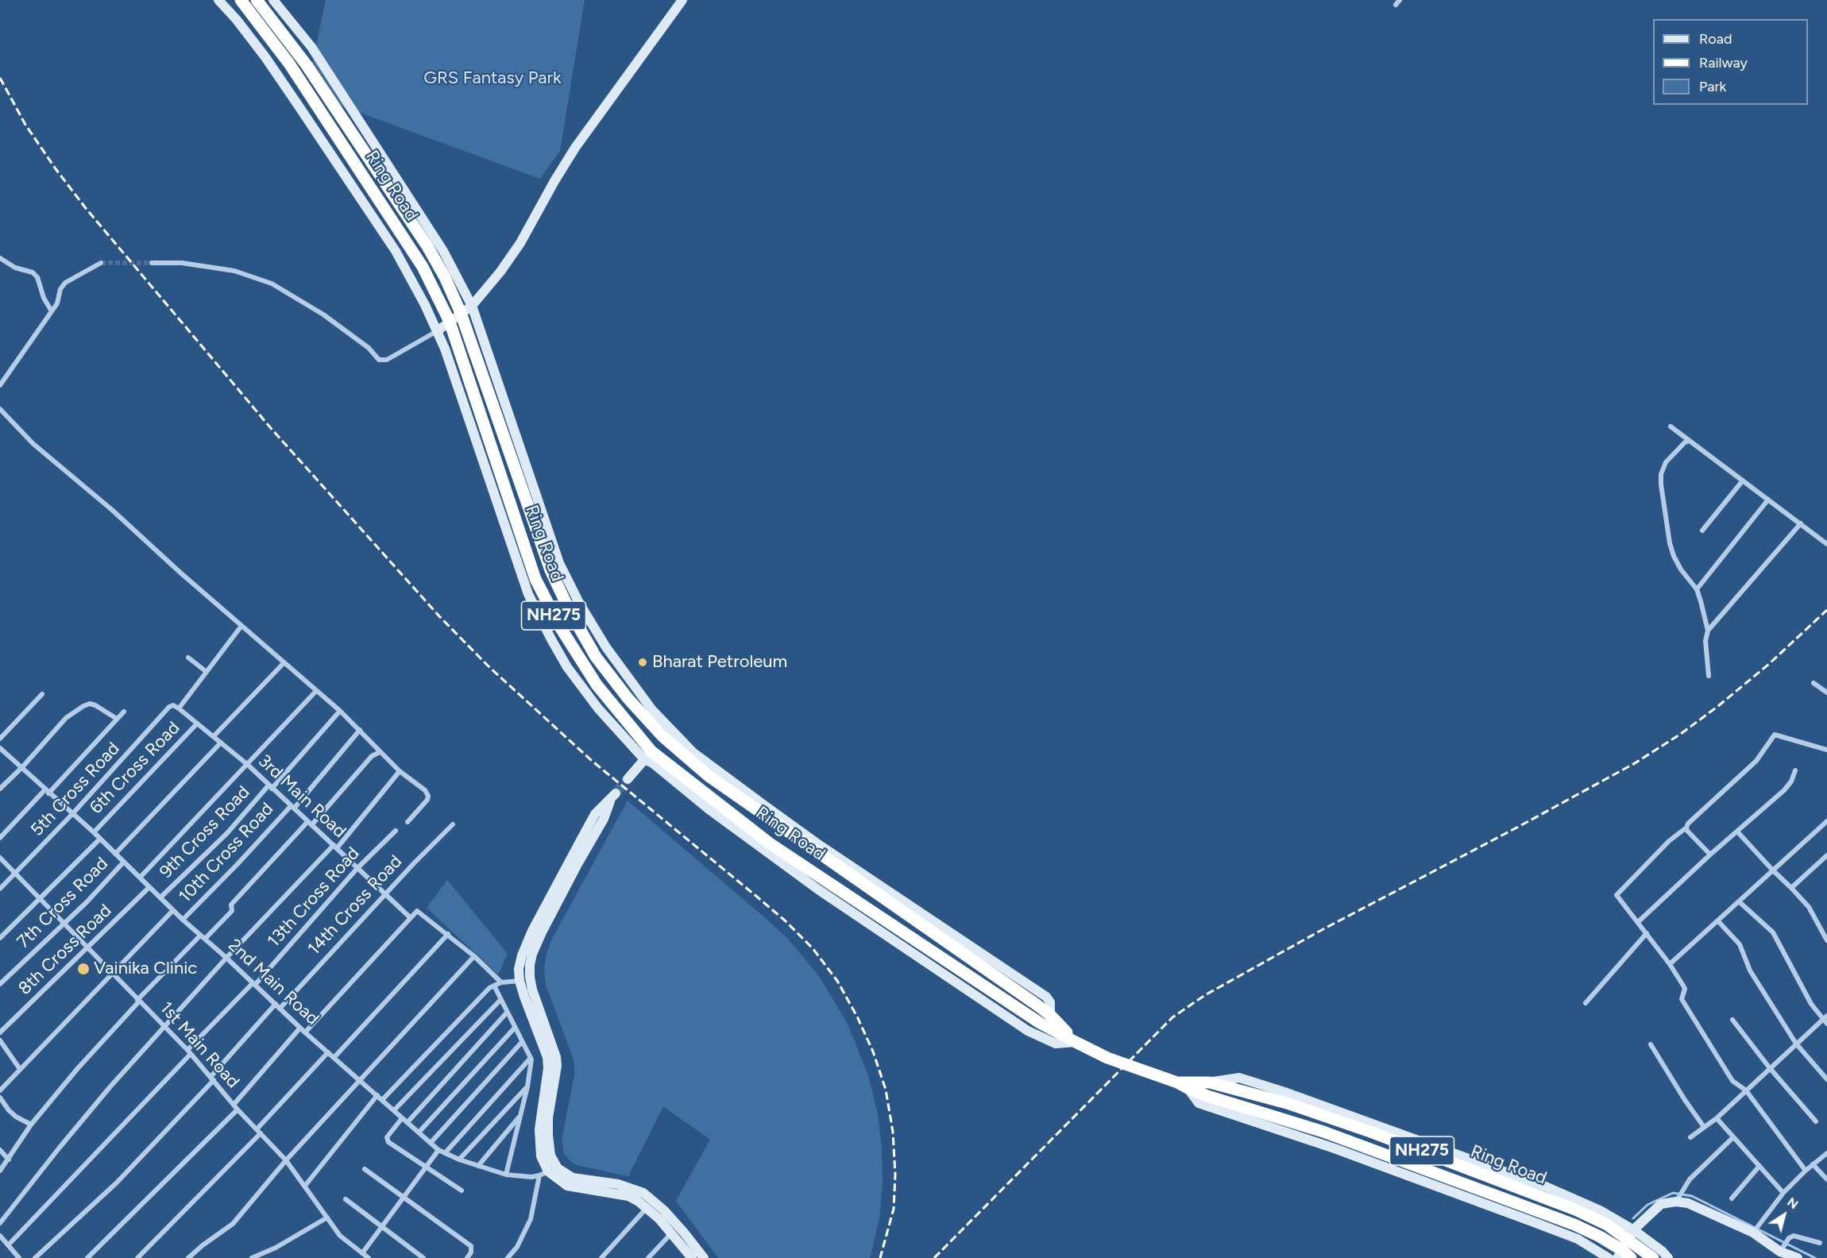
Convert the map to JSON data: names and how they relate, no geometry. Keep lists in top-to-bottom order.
{
  "streets": {
    "highway": ["Ring Road", "NH275"],
    "street": [
      "6th Cross Road",
      "5th Cross Road",
      "3rd Main Road",
      "9th Cross Road",
      "10th Cross Road",
      "13th Cross Road",
      "7th Cross Road",
      "14th Cross Road",
      "8th Cross Road",
      "2nd Main Road",
      "1st Main Road"
    ]
  },
  "crossings": [
    ["6th Cross Road", "3rd Main Road"],
    ["6th Cross Road", "2nd Main Road"],
    ["6th Cross Road", "1st Main Road"],
    ["5th Cross Road", "3rd Main Road"],
    ["5th Cross Road", "2nd Main Road"],
    ["5th Cross Road", "1st Main Road"],
    ["3rd Main Road", "9th Cross Road"],
    ["3rd Main Road", "10th Cross Road"],
    ["3rd Main Road", "13th Cross Road"],
    ["3rd Main Road", "7th Cross Road"],
    ["3rd Main Road", "14th Cross Road"],
    ["9th Cross Road", "2nd Main Road"],
    ["10th Cross Road", "2nd Main Road"],
    ["13th Cross Road", "2nd Main Road"],
    ["13th Cross Road", "1st Main Road"],
    ["7th Cross Road", "2nd Main Road"],
    ["7th Cross Road", "1st Main Road"],
    ["14th Cross Road", "2nd Main Road"],
    ["14th Cross Road", "1st Main Road"],
    ["8th Cross Road", "2nd Main Road"],
    ["8th Cross Road", "1st Main Road"]
  ],
  "parks": ["GRS Fantasy Park"],
  "places": ["Bharat Petroleum", "Vainika Clinic"],
  "legend": ["Road", "Railway", "Park"],
  "north": "top right"
}
